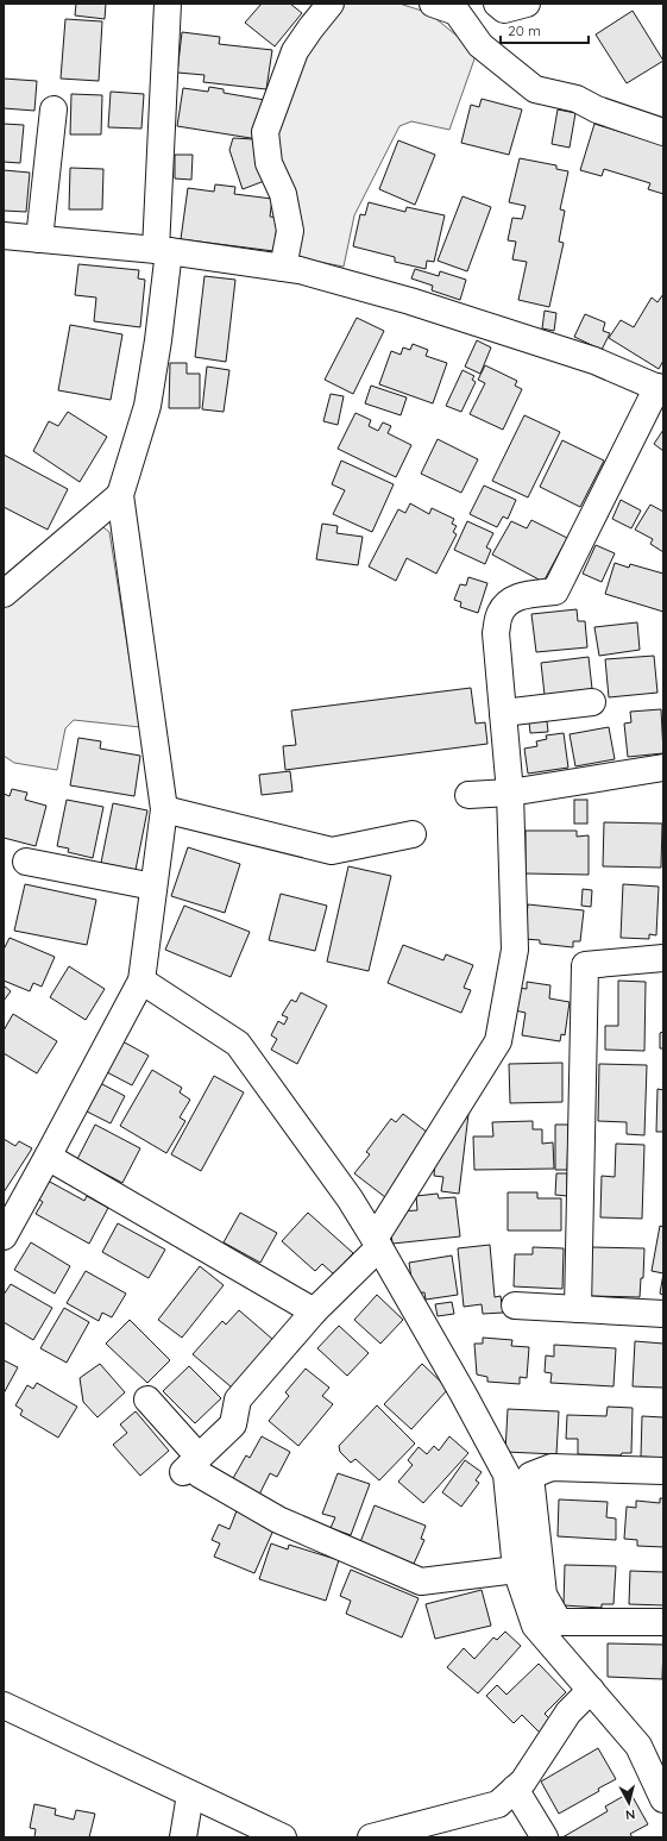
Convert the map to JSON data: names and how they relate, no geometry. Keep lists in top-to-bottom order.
{
  "scale_bar": "20 m",
  "north": "bottom"
}
